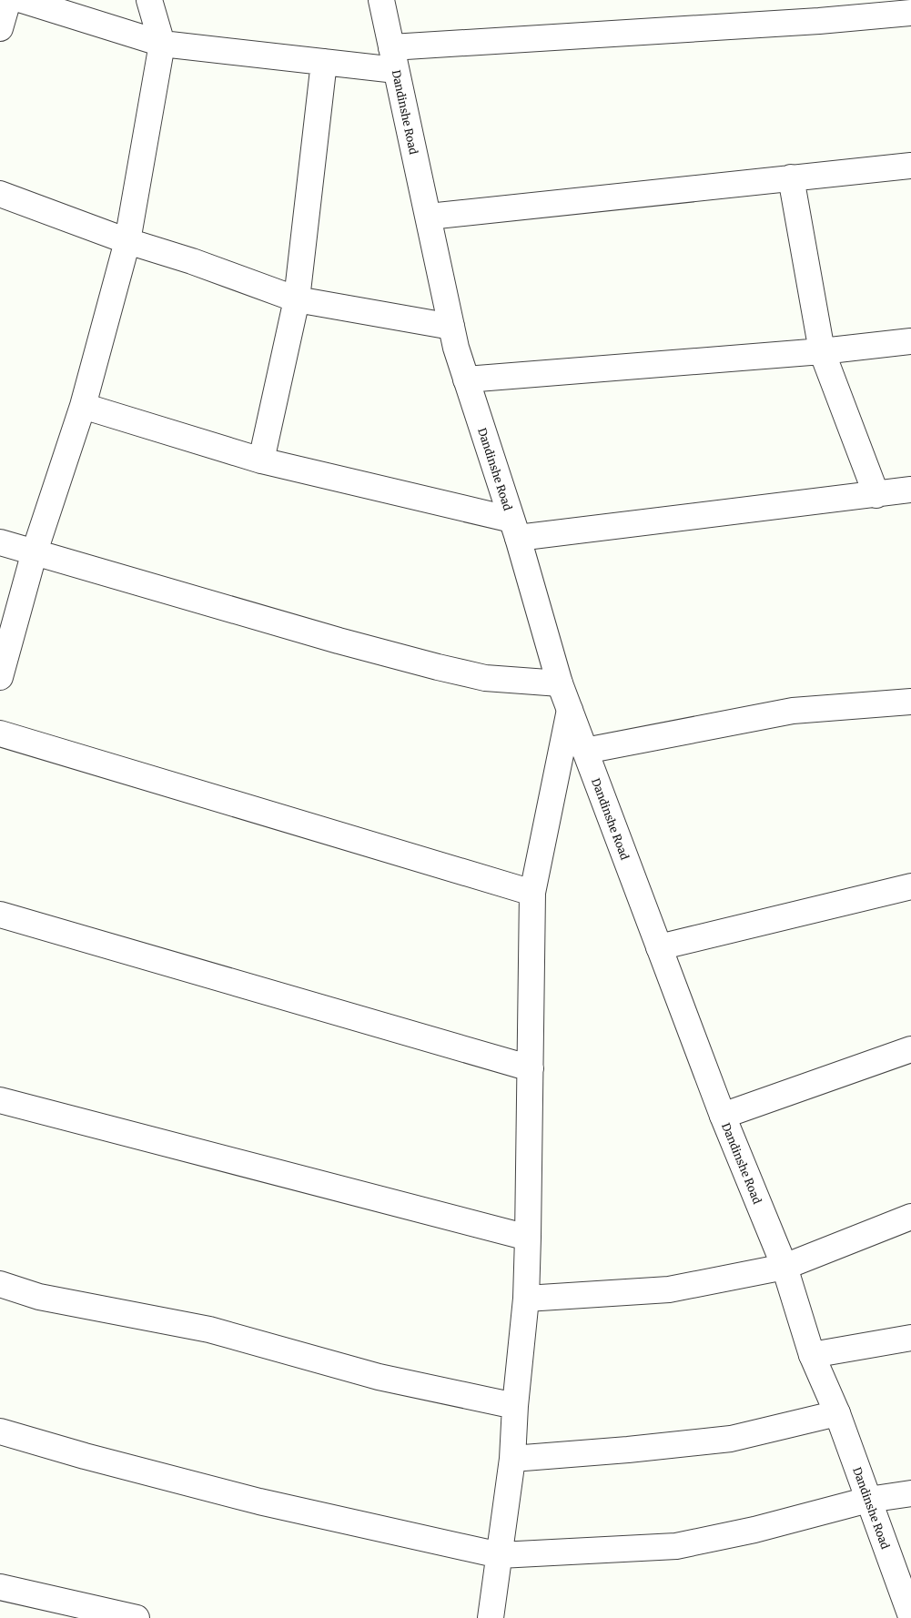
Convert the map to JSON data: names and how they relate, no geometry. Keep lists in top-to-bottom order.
{
  "streets": {
    "street": ["Dandinshe Road"]
  }
}
